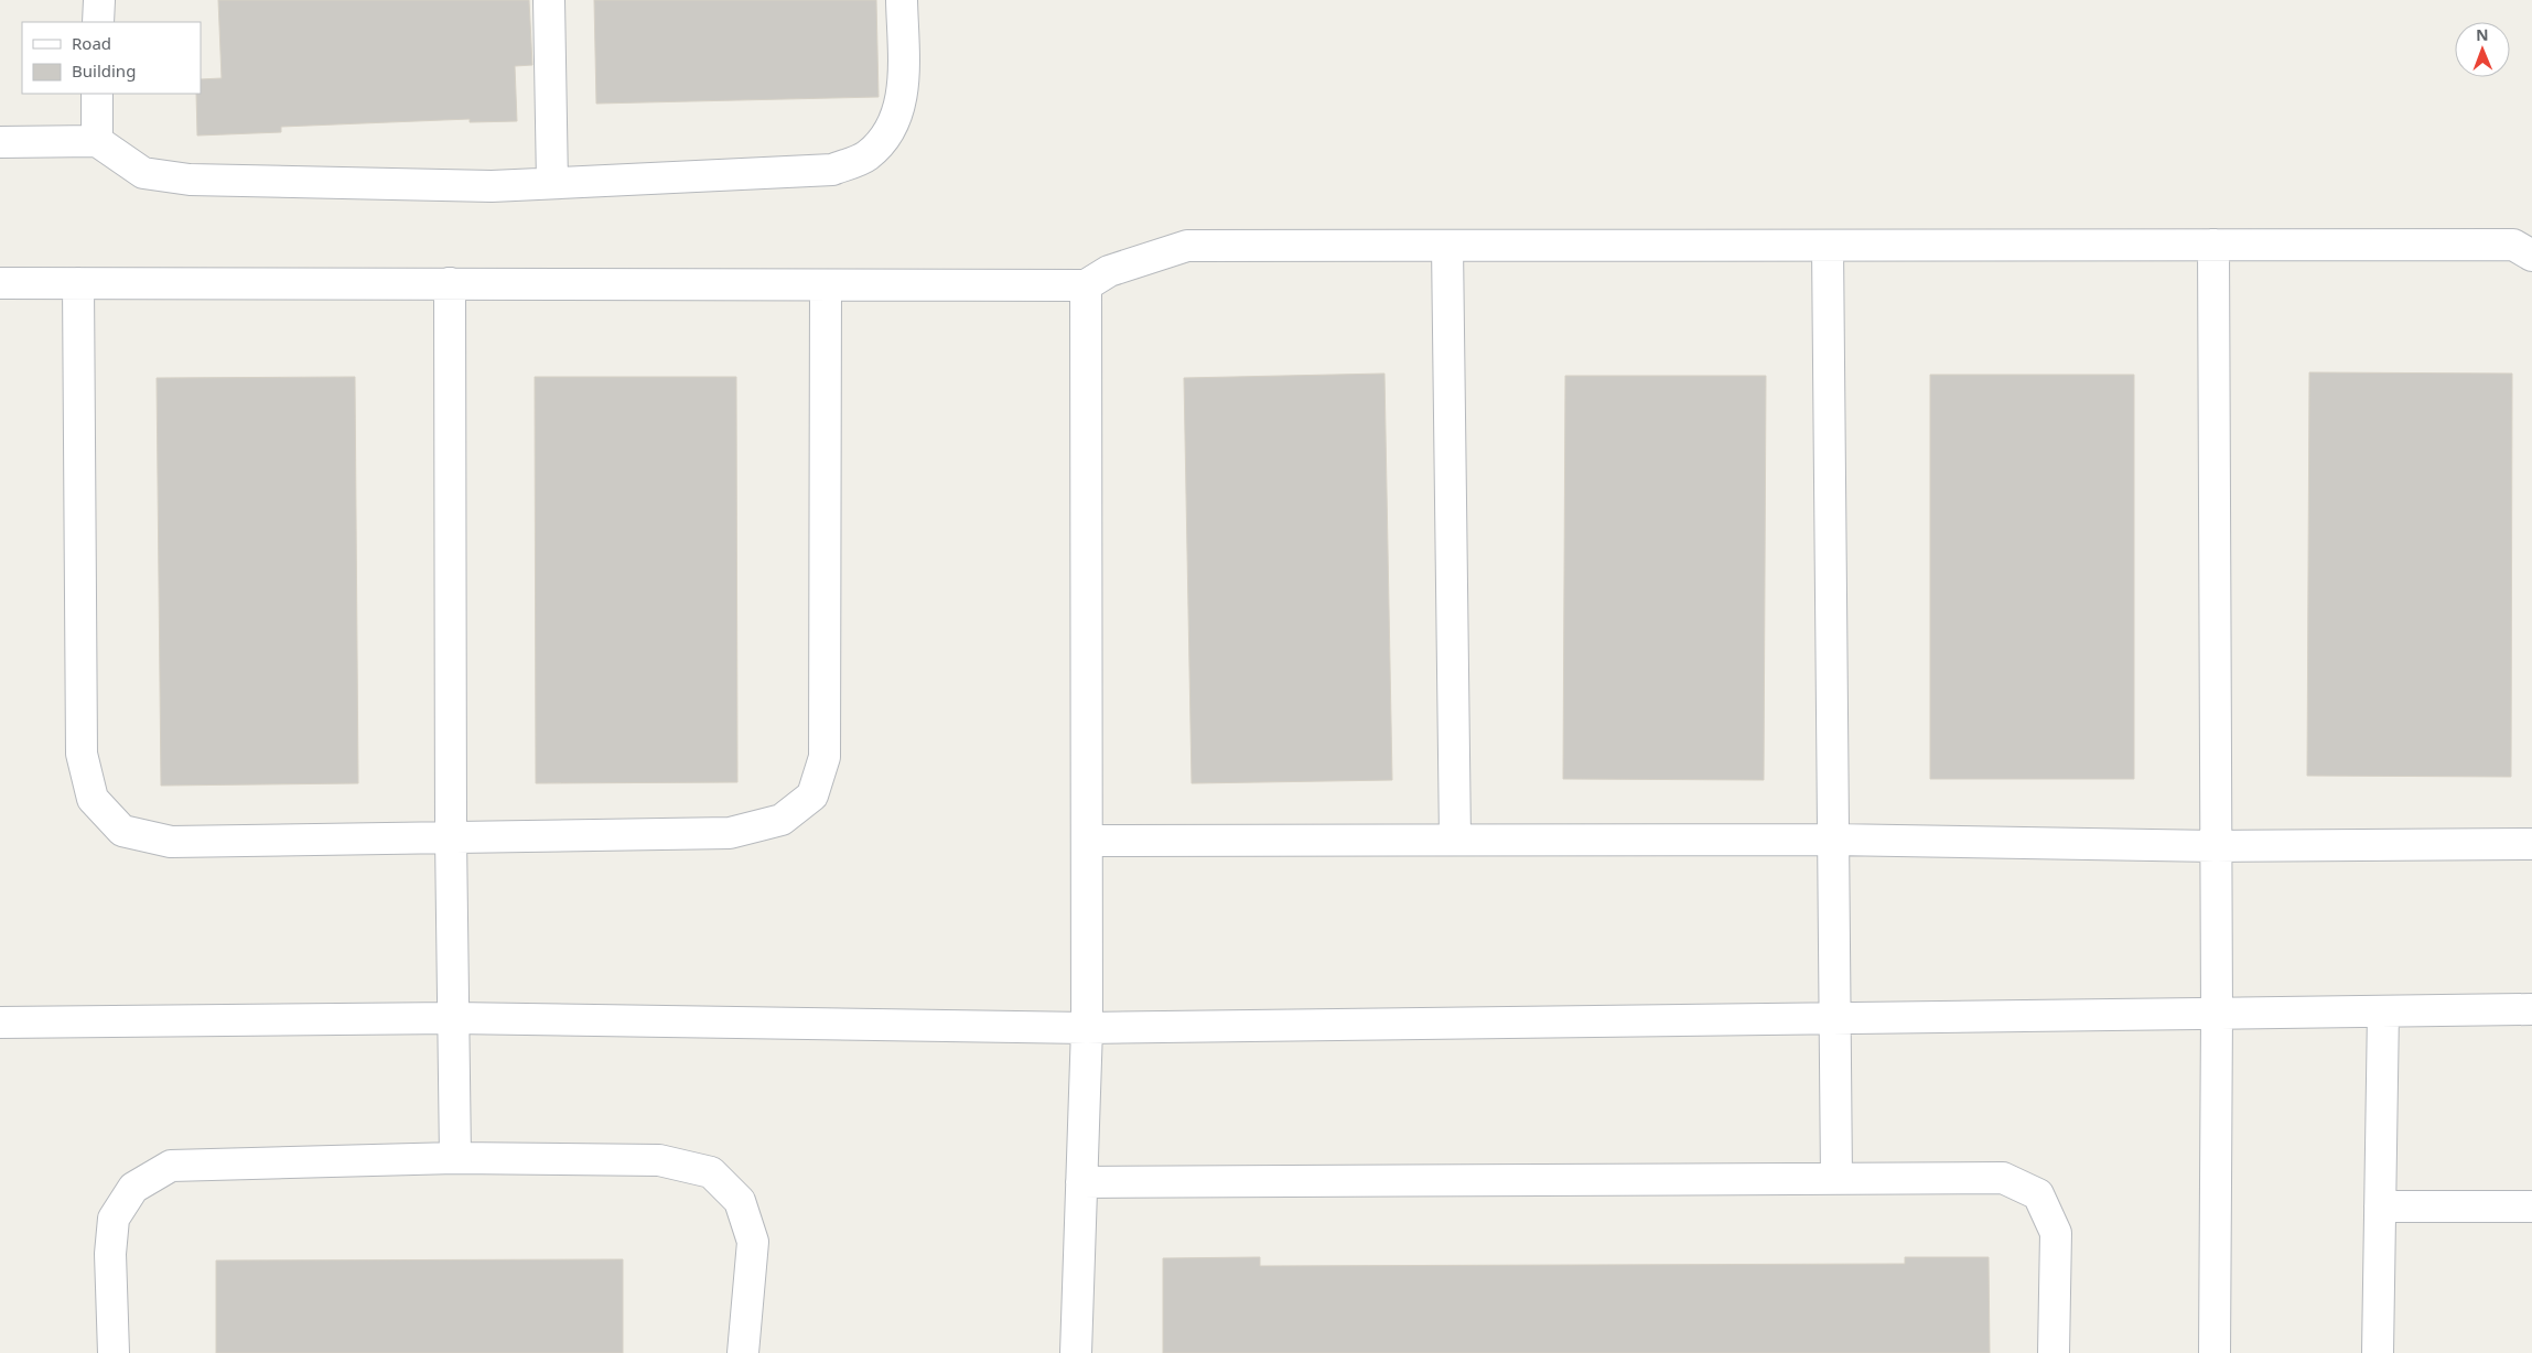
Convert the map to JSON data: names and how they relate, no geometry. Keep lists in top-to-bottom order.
{
  "legend": ["Road", "Building"],
  "north": "top"
}
